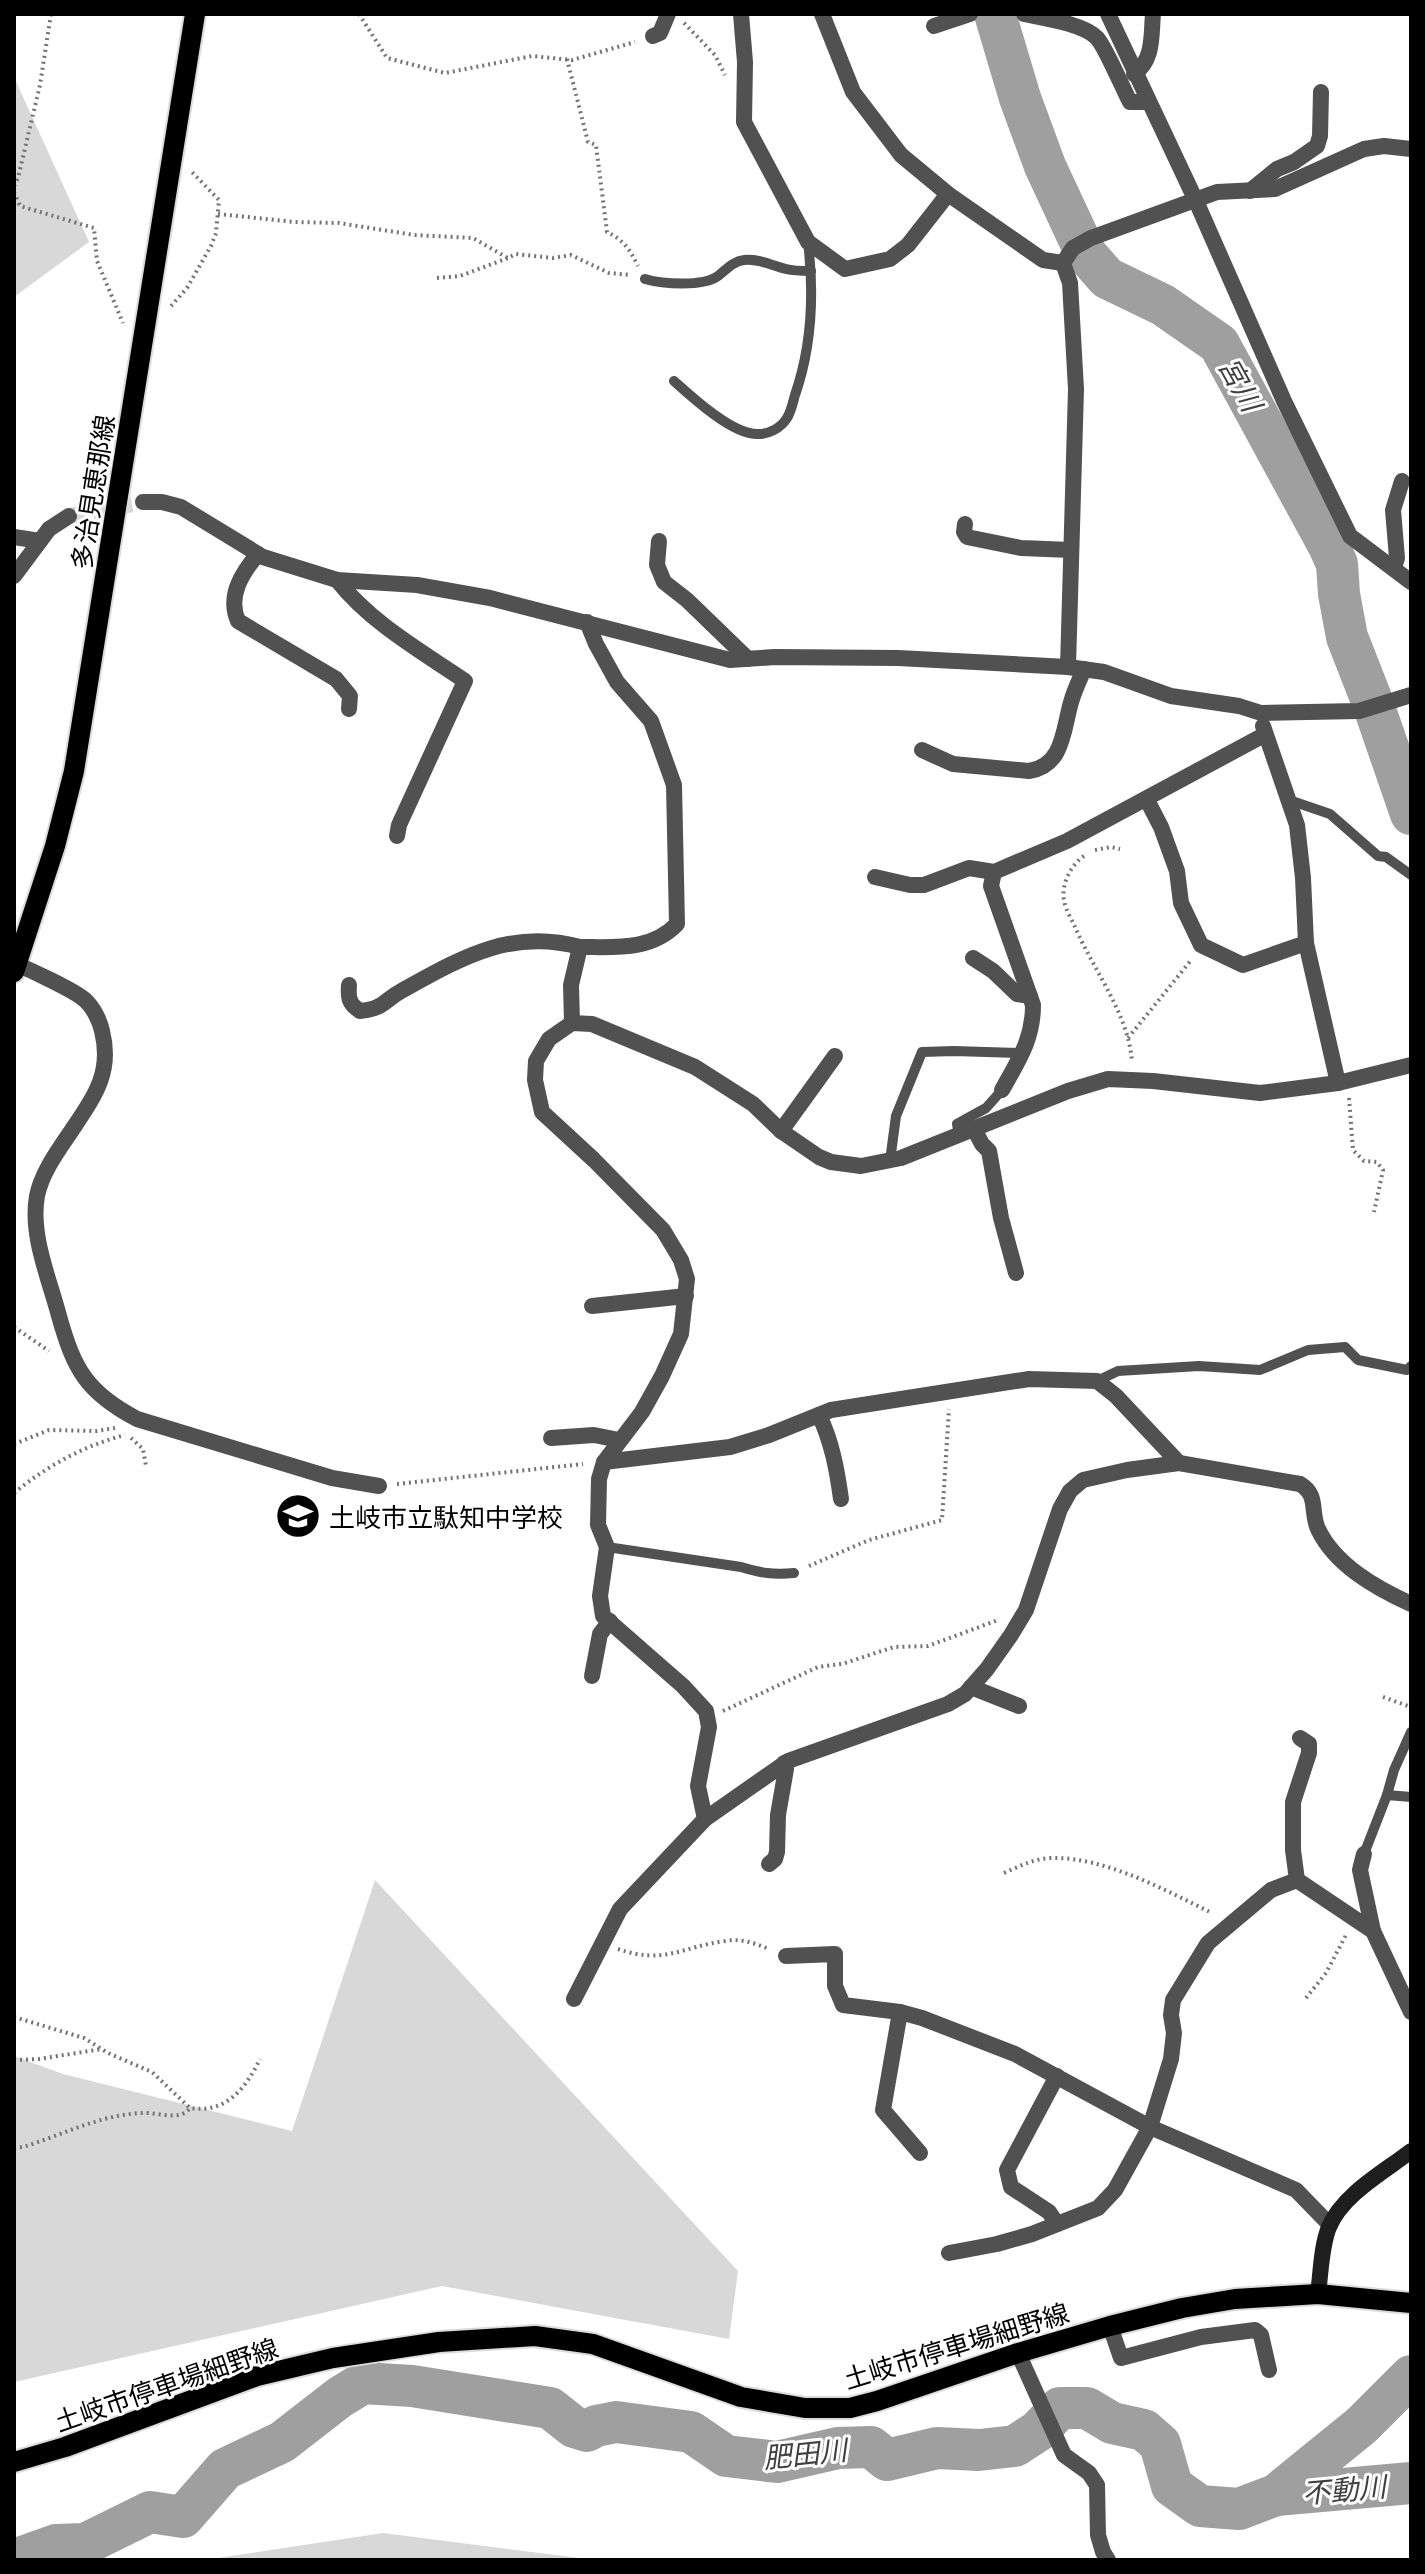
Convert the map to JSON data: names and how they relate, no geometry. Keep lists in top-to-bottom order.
{
  "streets": {
    "main road": ["多治見恵那線", "土岐市停車場細野線"]
  },
  "water": ["宮川", "肥田川", "不動川"],
  "places": {
    "school or university": ["土岐市立駄知中学校"]
  }
}
